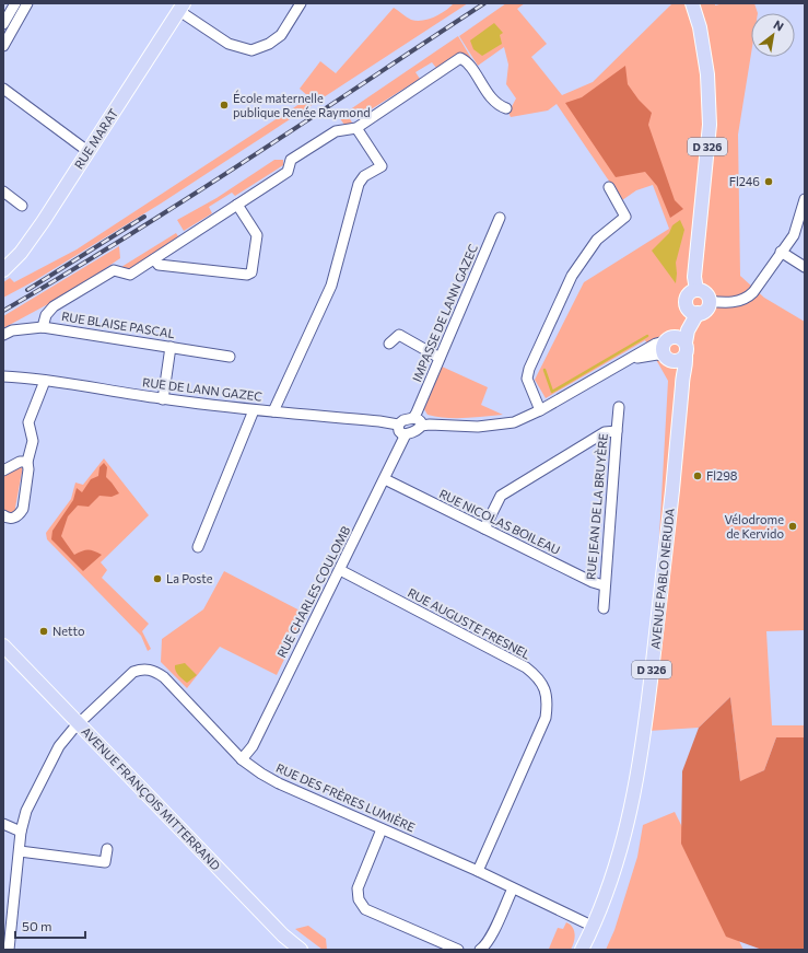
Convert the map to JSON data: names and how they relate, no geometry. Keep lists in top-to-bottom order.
{
  "streets": {
    "main road": [
      "RUE MARAT",
      "D 326",
      "AVENUE PABLO NERUDA",
      "AVENUE FRANÇOIS MITTERRAND"
    ],
    "street": [
      "IMPASSE DE LANN GAZEC",
      "RUE BLAISE PASCAL",
      "RUE DE LANN GAZEC",
      "RUE JEAN DE LA BRUYÈRE",
      "RUE NICOLAS BOILEAU",
      "RUE CHARLES COULOMB",
      "RUE AUGUSTE FRESNEL",
      "RUE DES FRÈRES LUMIÈRE"
    ]
  },
  "crossings": [
    ["D 326", "AVENUE PABLO NERUDA"],
    ["IMPASSE DE LANN GAZEC", "RUE DE LANN GAZEC"],
    ["IMPASSE DE LANN GAZEC", "RUE CHARLES COULOMB"],
    ["RUE DE LANN GAZEC", "RUE CHARLES COULOMB"],
    ["RUE JEAN DE LA BRUYÈRE", "RUE NICOLAS BOILEAU"],
    ["RUE NICOLAS BOILEAU", "RUE CHARLES COULOMB"],
    ["AVENUE PABLO NERUDA", "RUE DES FRÈRES LUMIÈRE"],
    ["RUE CHARLES COULOMB", "RUE AUGUSTE FRESNEL"],
    ["RUE CHARLES COULOMB", "RUE DES FRÈRES LUMIÈRE"],
    ["RUE AUGUSTE FRESNEL", "RUE DES FRÈRES LUMIÈRE"],
    ["RUE DES FRÈRES LUMIÈRE", "AVENUE FRANÇOIS MITTERRAND"]
  ],
  "places": [
    "École maternelle publique Renée Raymond",
    "Fl246",
    "Fl298",
    "Vélodrome de Kervido",
    "La Poste",
    "Netto"
  ],
  "scale_bar": "50 m",
  "north": "top right"
}
